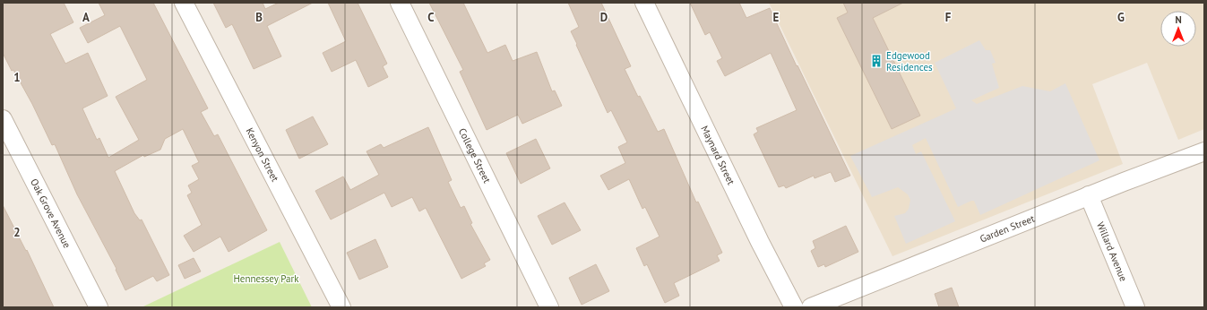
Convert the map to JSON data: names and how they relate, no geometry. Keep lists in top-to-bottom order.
{
  "streets": {
    "street": [
      "Kenyon Street",
      "College Street",
      "Maynard Street",
      "Oak Grove Avenue",
      "Garden Street",
      "Willard Avenue"
    ]
  },
  "crossings": [
    ["Garden Street", "Willard Avenue"]
  ],
  "parks": ["Hennessey Park"],
  "places": {
    "building": ["Edgewood Residences"]
  },
  "north": "top",
  "grid": {
    "columns": [
      "A",
      "B",
      "C",
      "D",
      "E",
      "F",
      "G"
    ],
    "rows": ["1", "2"]
  }
}
